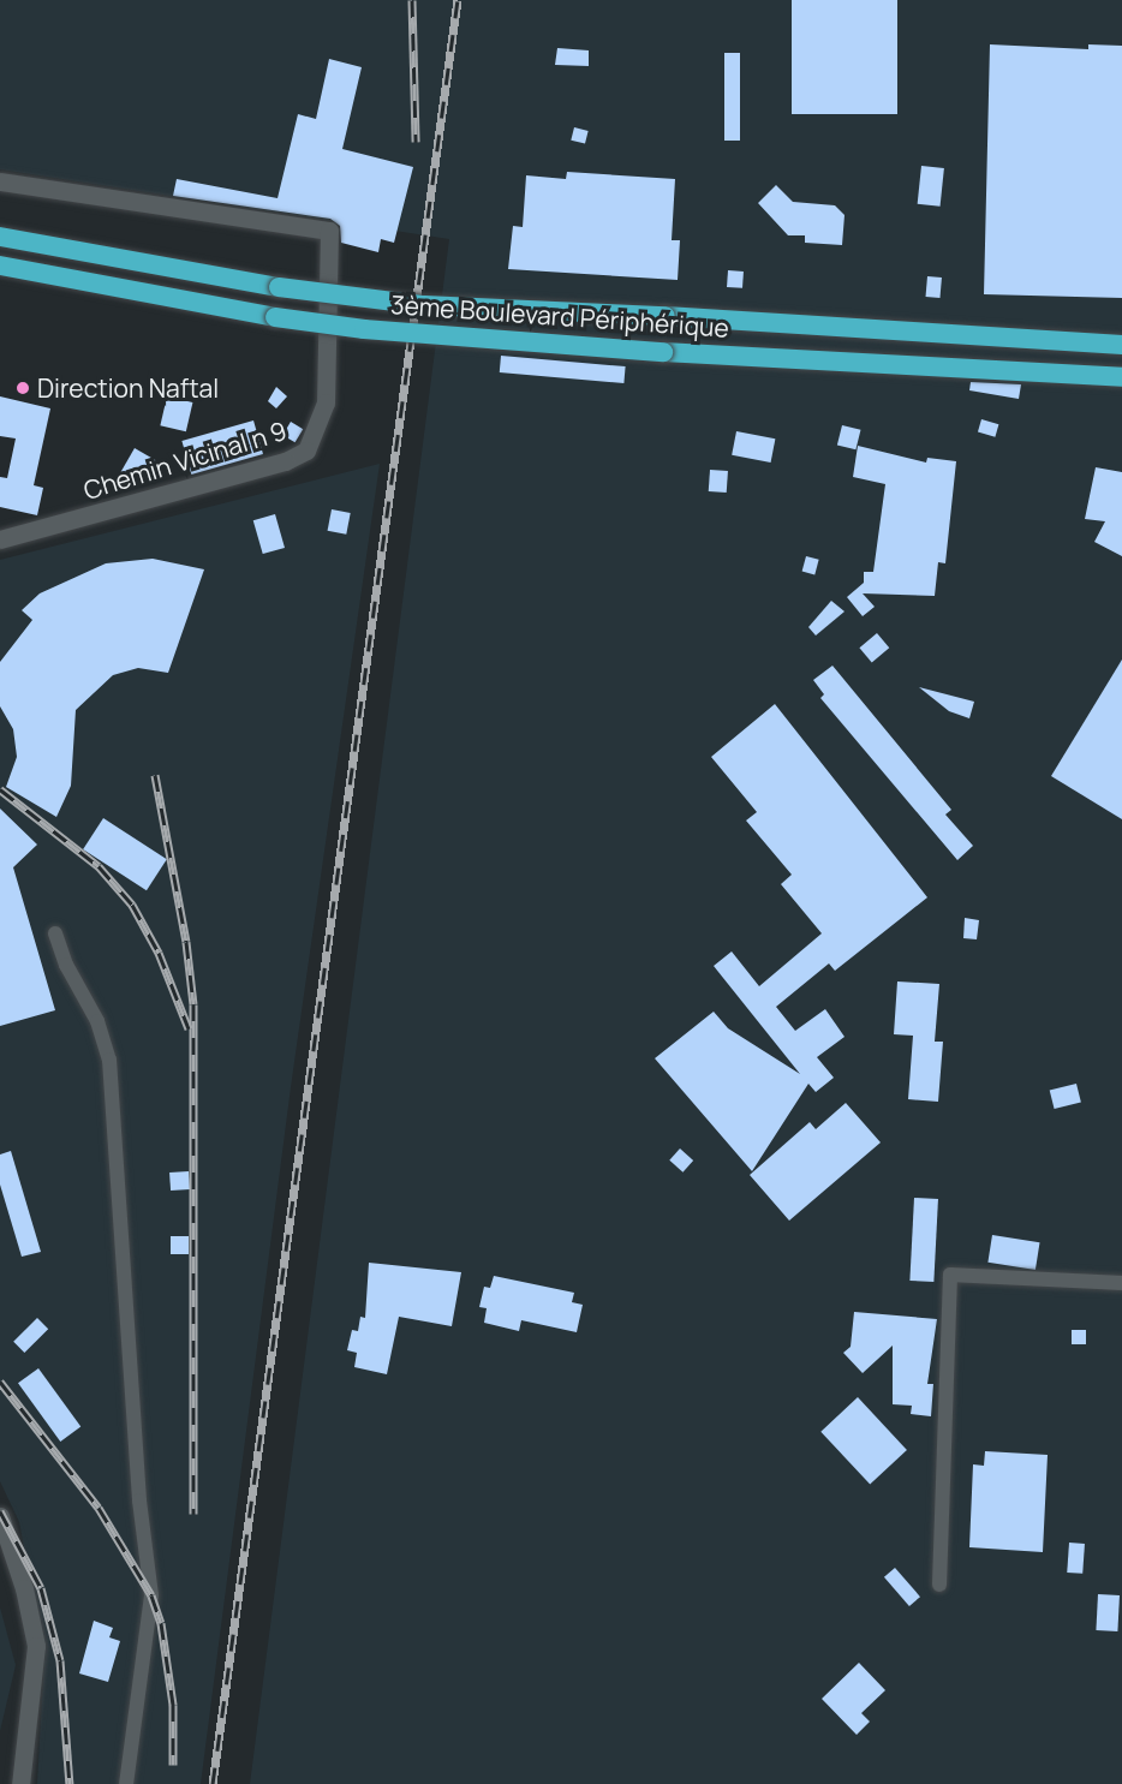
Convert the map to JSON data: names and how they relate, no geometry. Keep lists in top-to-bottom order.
{
  "streets": {
    "highway": ["3ème Boulevard Périphérique"],
    "street": ["Chemin Vicinal n 9"]
  },
  "places": ["Direction Naftal"]
}
